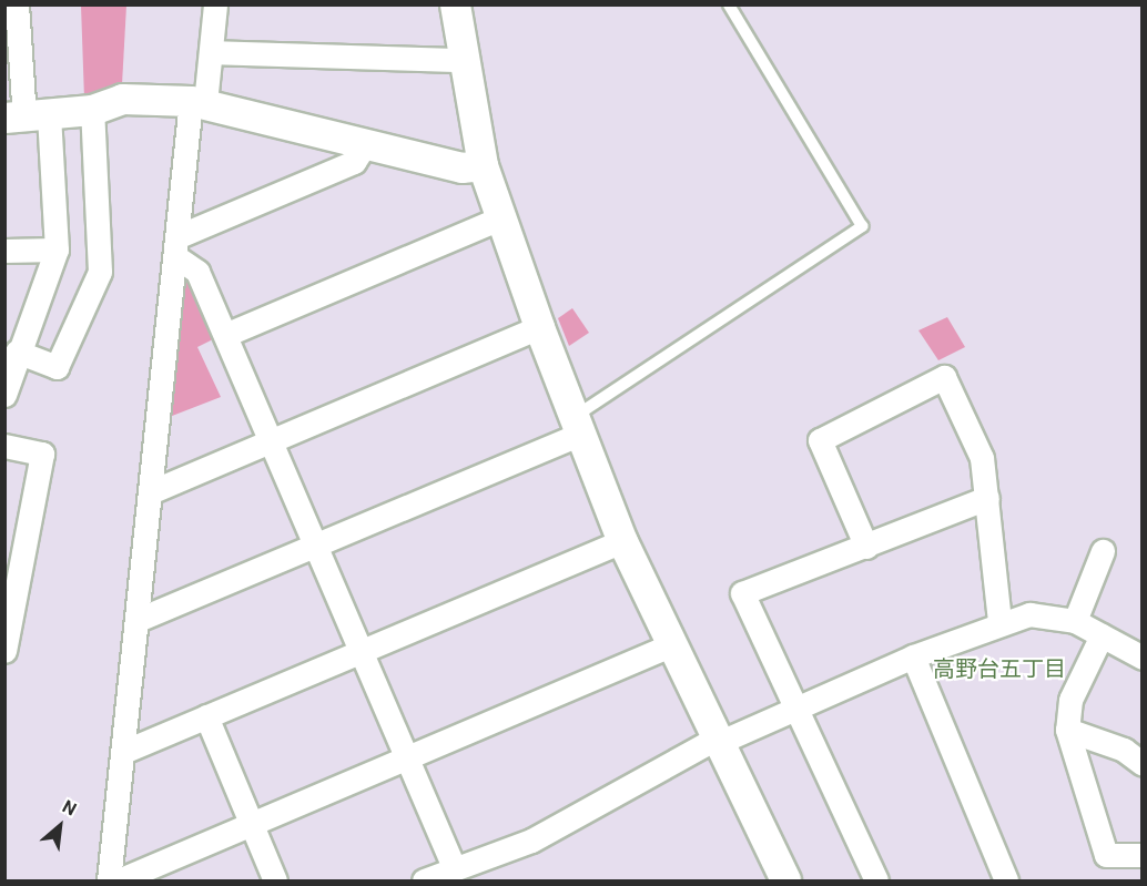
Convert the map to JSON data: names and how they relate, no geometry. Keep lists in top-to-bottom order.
{
  "districts": ["高野台五丁目"],
  "north": "top right"
}
